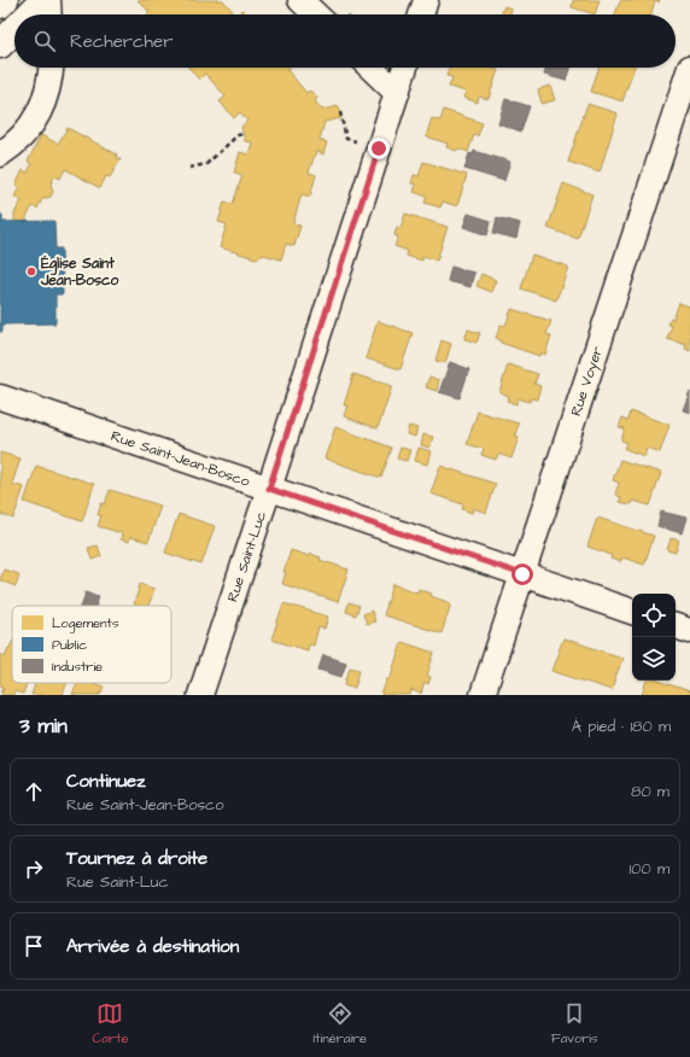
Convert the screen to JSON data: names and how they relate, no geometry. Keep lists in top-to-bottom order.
{
  "streets": {
    "street": ["Rue Voyer", "Rue Saint-Jean-Bosco", "Rue Saint-Luc"]
  },
  "crossings": [
    ["Rue Voyer", "Rue Saint-Jean-Bosco"],
    ["Rue Saint-Jean-Bosco", "Rue Saint-Luc"]
  ],
  "places": ["Église Saint Jean-Bosco"],
  "legend": ["Logements", "Public", "Industrie"],
  "page": {
    "search": "Rechercher",
    "heading": ["3 min", "À pied · 180 m"],
    "list": [
      ["Continuez", "Rue Saint-Jean-Bosco", "80 m"],
      ["Tournez à droite", "Rue Saint-Luc", "100 m"],
      "Arrivée à destination"
    ],
    "nav": ["Carte", "Itinéraire", "Favoris"]
  }
}
